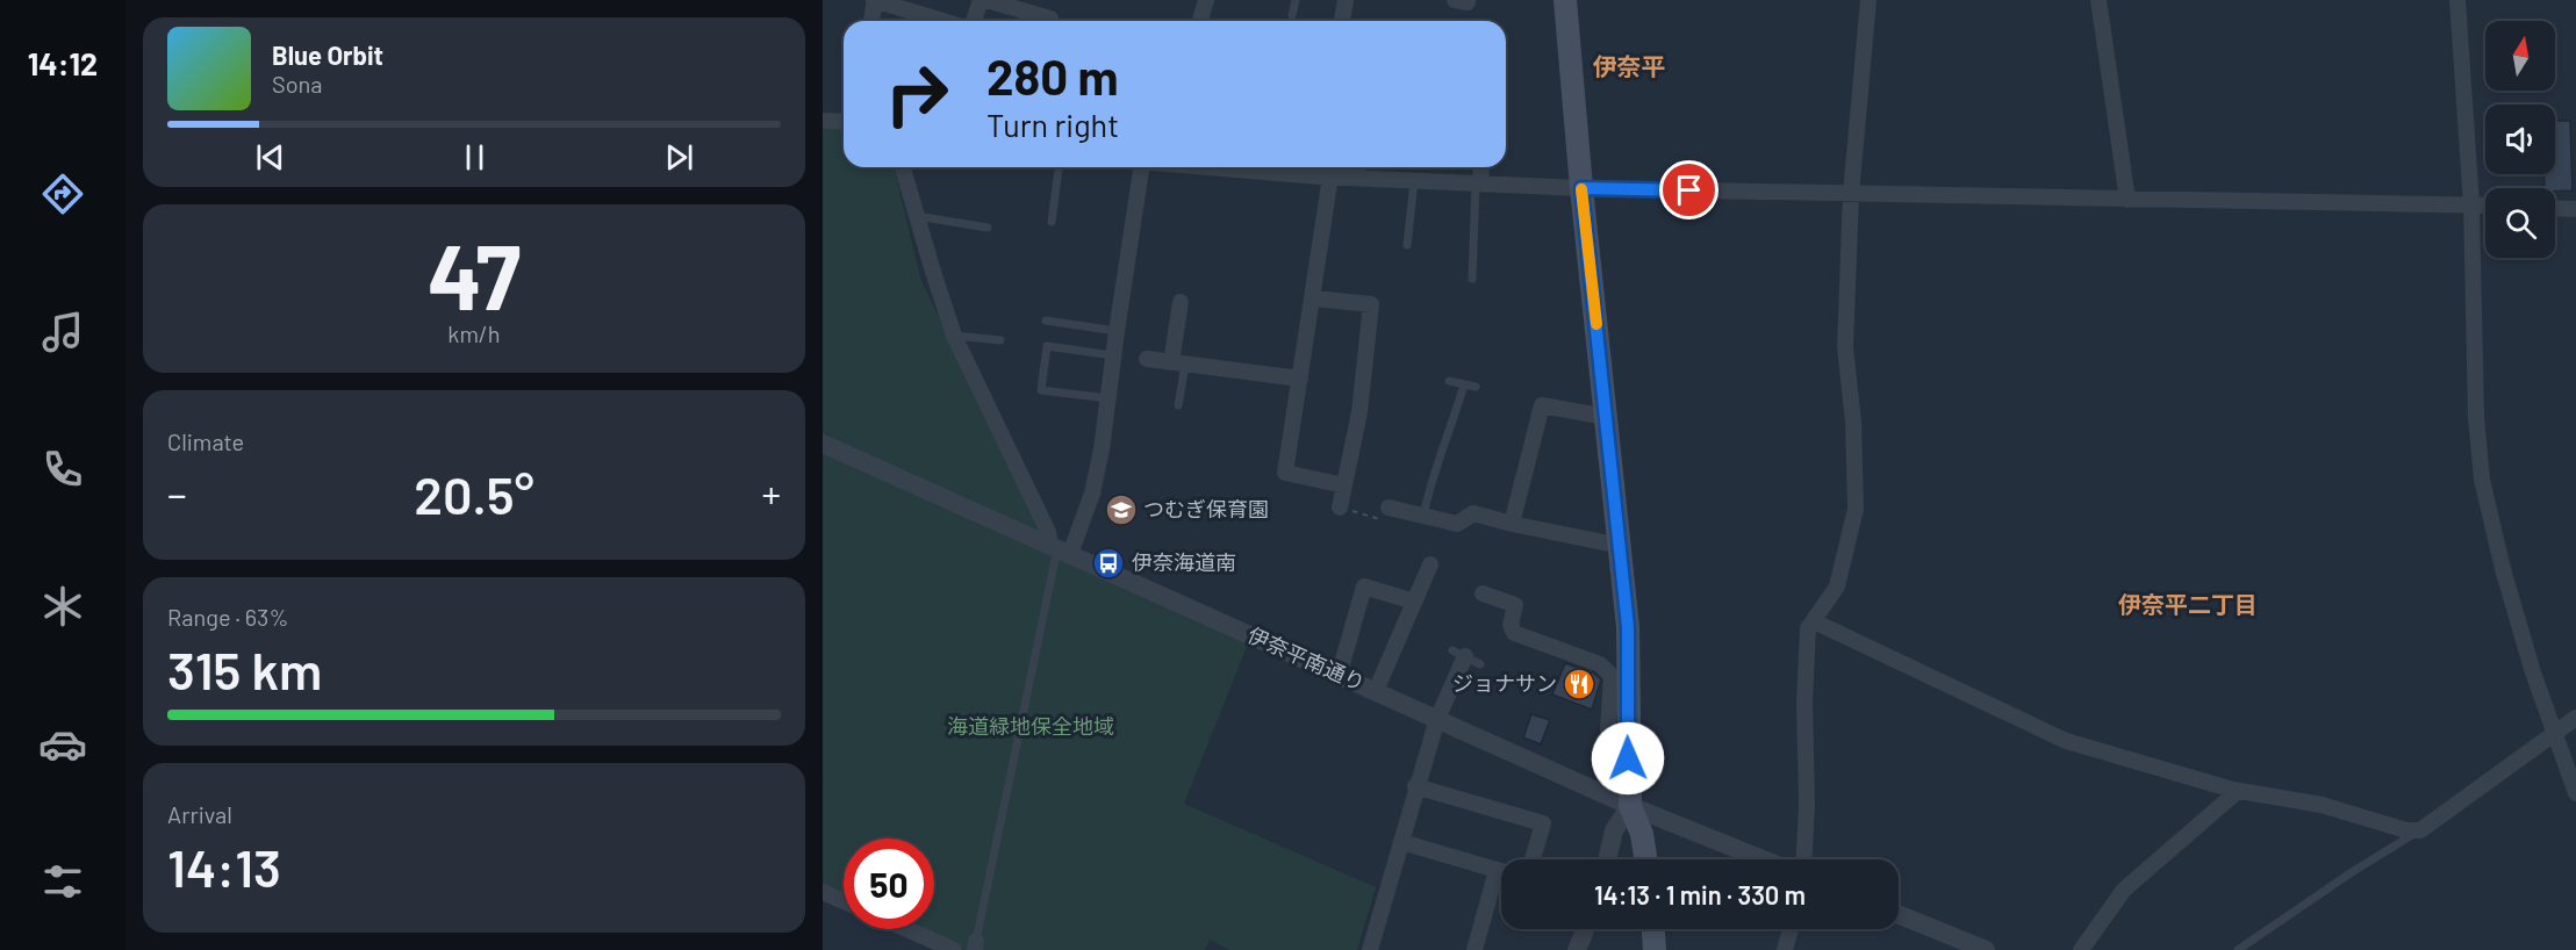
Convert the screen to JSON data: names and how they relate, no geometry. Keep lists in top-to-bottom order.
{
  "streets": {
    "street": ["伊奈平南通り"]
  },
  "districts": ["伊奈平", "伊奈平二丁目"],
  "parks": ["海道緑地保全地域"],
  "places": {
    "school or university": ["つむぎ保育園"],
    "bus stop": ["伊奈海道南"],
    "restaurant": ["ジョナサン"]
  },
  "north": "top",
  "page": {
    "tabs": "14:12",
    "turn": ["280 m", "Turn right"],
    "song": ["Blue Orbit", "Sona"],
    "tile": [
      ["47", "km/h"],
      "Climate",
      ["Range · 63%", "315 km"],
      ["Arrival", "14:13"]
    ],
    "heat": ["−", "20.5°", "+"],
    "limit": "50",
    "trip": "14:13 · 1 min · 330 m"
  }
}
